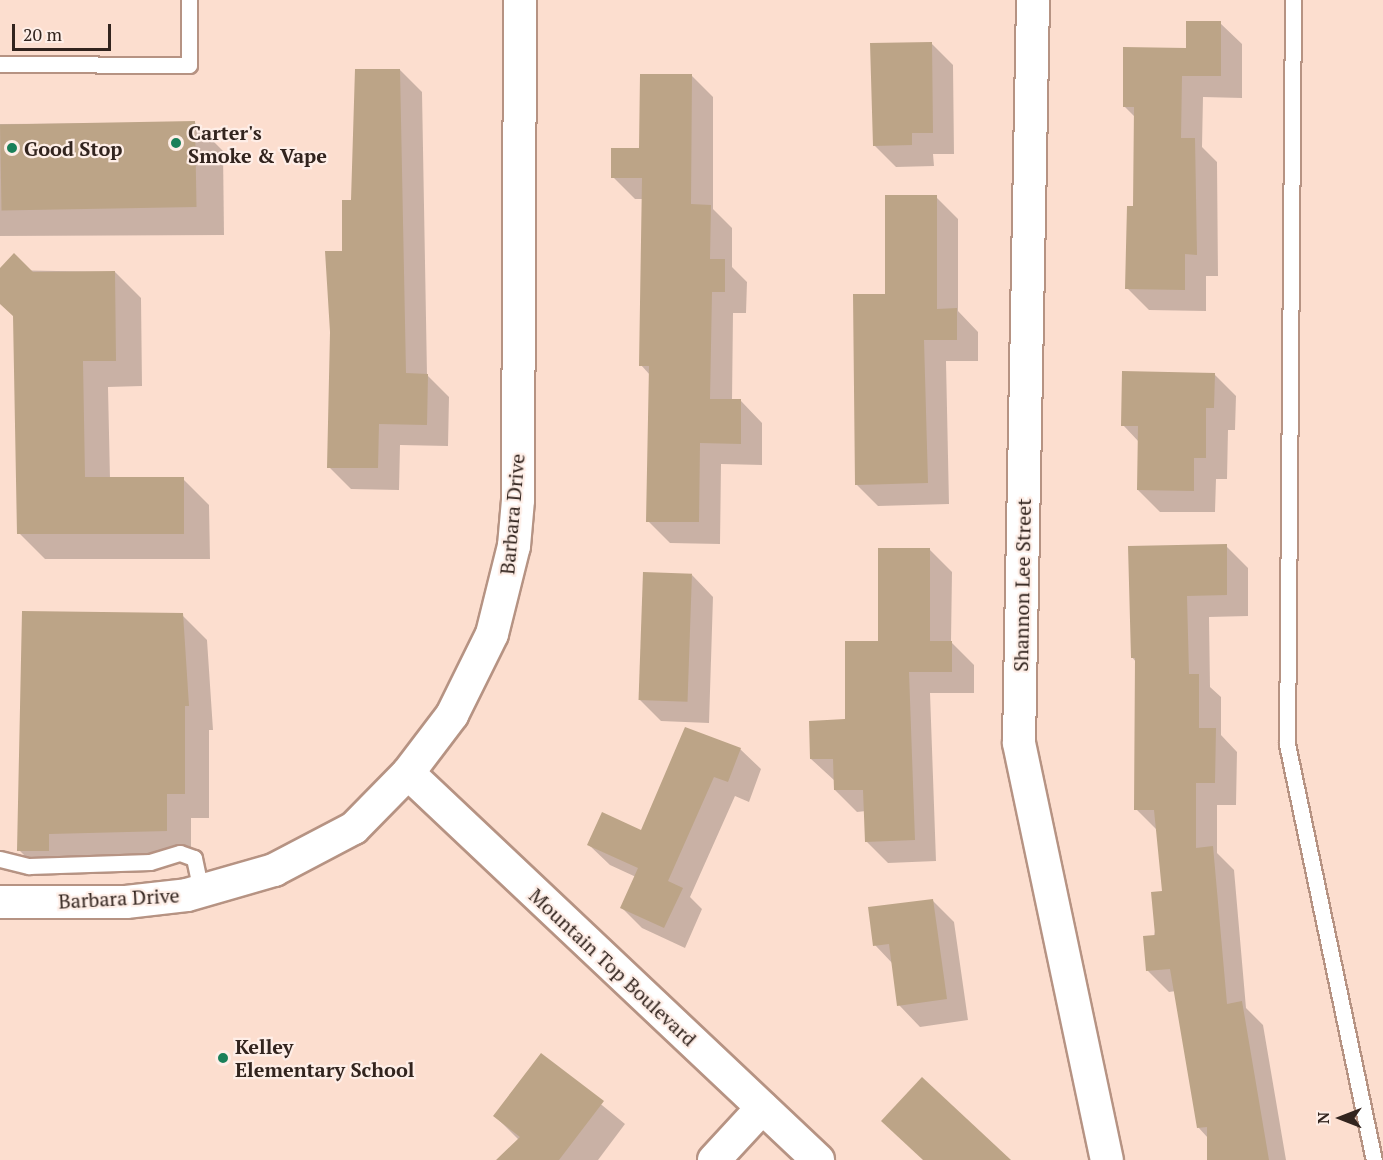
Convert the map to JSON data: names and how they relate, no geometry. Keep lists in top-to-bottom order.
{
  "streets": {
    "street": ["Barbara Drive", "Shannon Lee Street", "Mountain Top Boulevard"]
  },
  "crossings": [
    ["Barbara Drive", "Mountain Top Boulevard"]
  ],
  "places": ["Carter's Smoke & Vape", "Good Stop", "Kelley Elementary School"],
  "scale_bar": "20 m",
  "north": "left"
}
